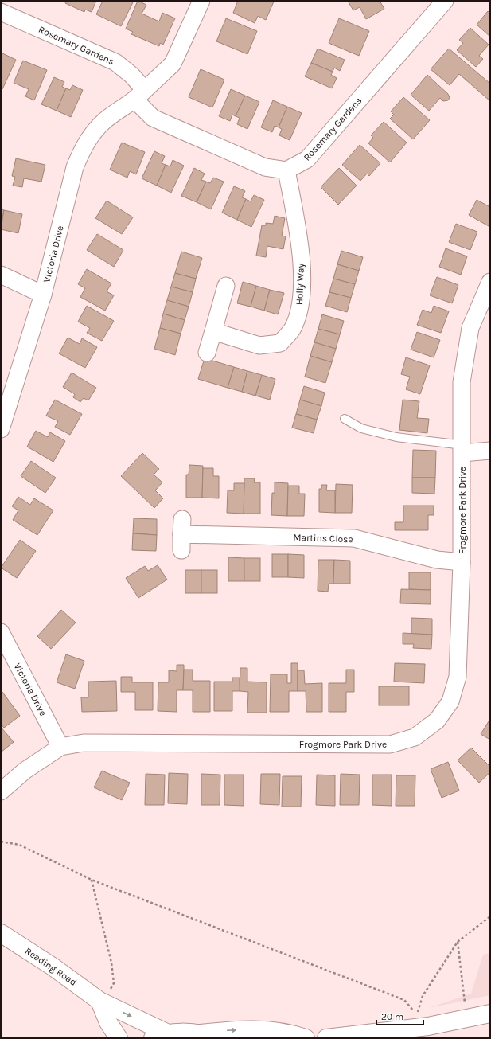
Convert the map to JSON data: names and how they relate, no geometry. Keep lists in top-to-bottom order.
{
  "streets": {
    "main road": ["Reading Road"],
    "street": [
      "Rosemary Gardens",
      "Victoria Drive",
      "Holly Way",
      "Frogmore Park Drive",
      "Martins Close"
    ]
  },
  "crossings": [
    ["Rosemary Gardens", "Victoria Drive"],
    ["Rosemary Gardens", "Holly Way"],
    ["Victoria Drive", "Frogmore Park Drive"],
    ["Frogmore Park Drive", "Martins Close"]
  ],
  "one_way": ["Reading Road"],
  "scale_bar": "20 m"
}
